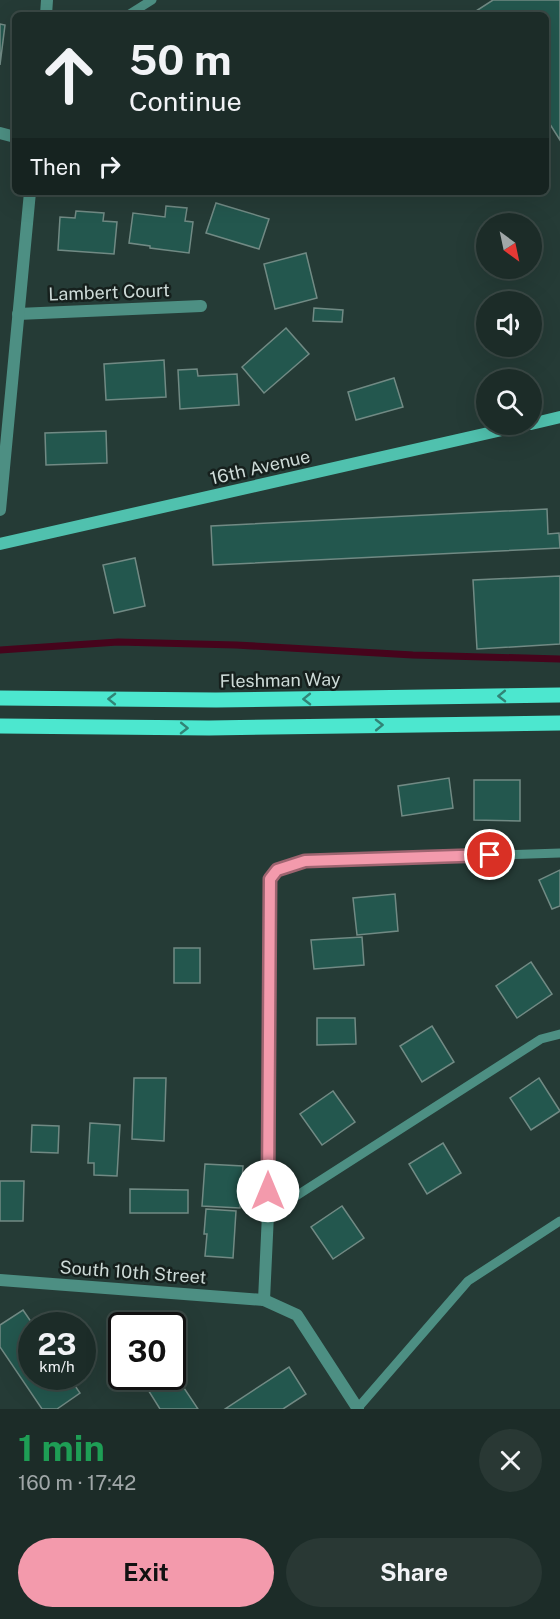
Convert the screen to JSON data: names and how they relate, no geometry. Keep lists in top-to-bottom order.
{
  "streets": {
    "main road": ["Fleshman Way"],
    "street": ["Lambert Court", "16th Avenue", "South 10th Street"]
  },
  "north": "bottom right",
  "page": {
    "turn": ["50 m", "Continue"],
    "then": "Then",
    "speed": "23 km/h",
    "limit": "30",
    "heading": ["1 min", "160 m · 17:42"],
    "buttons": ["Exit", "Share"]
  }
}
